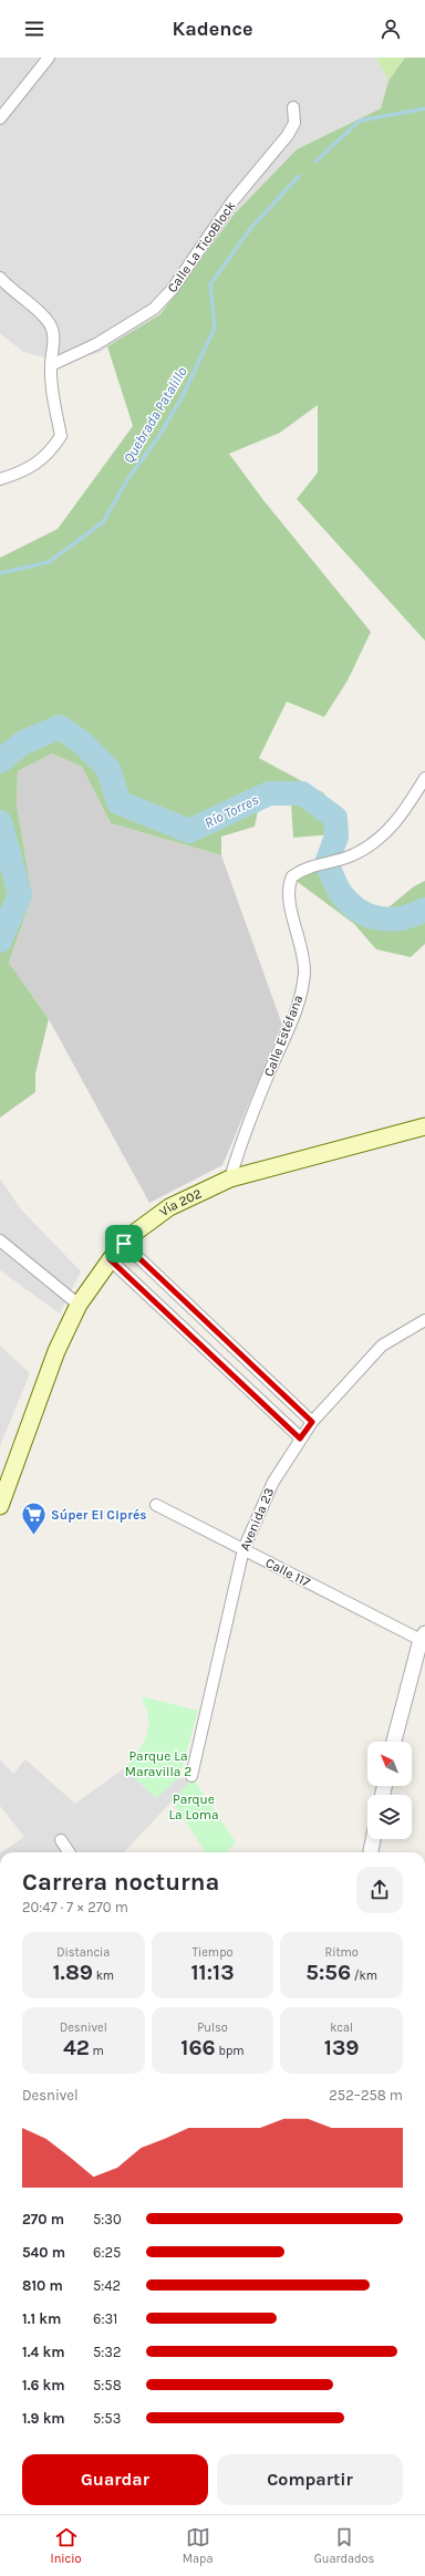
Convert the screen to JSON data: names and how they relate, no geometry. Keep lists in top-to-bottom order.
{
  "streets": {
    "main road": ["Vía 202"],
    "street": [
      "Calle La TicoBlock",
      "Calle Estéfana",
      "Avenida 23",
      "Calle 117"
    ]
  },
  "crossings": [
    ["Calle Estéfana", "Vía 202"],
    ["Avenida 23", "Calle 117"]
  ],
  "water": ["Quebrada Patalillo", "Río Torres"],
  "parks": ["Parque La Maravilla 2", "Parque La Loma"],
  "places": {
    "supermarket": ["Súper El Ciprés"]
  },
  "north": "top left",
  "page": {
    "header": "Kadence",
    "heading": ["Carrera nocturna", "20:47 · 7 × 270 m"],
    "stats": [
      ["Distancia", "1.89 km"],
      ["Tiempo", "11:13"],
      ["Ritmo", "5:56 /km"],
      ["Desnivel", "42 m"],
      ["Pulso", "166 bpm"],
      ["kcal", "139"]
    ],
    "chart": ["Desnivel", "252–258 m"],
    "list": [
      {
        "name": "270 m",
        "note": "5:30"
      },
      {
        "name": "540 m",
        "note": "6:25"
      },
      {
        "name": "810 m",
        "note": "5:42"
      },
      {
        "name": "1.1 km",
        "note": "6:31"
      },
      {
        "name": "1.4 km",
        "note": "5:32"
      },
      {
        "name": "1.6 km",
        "note": "5:58"
      },
      {
        "name": "1.9 km",
        "note": "5:53"
      }
    ],
    "buttons": ["Guardar", "Compartir"],
    "tabs": ["Inicio", "Mapa", "Guardados"]
  }
}
